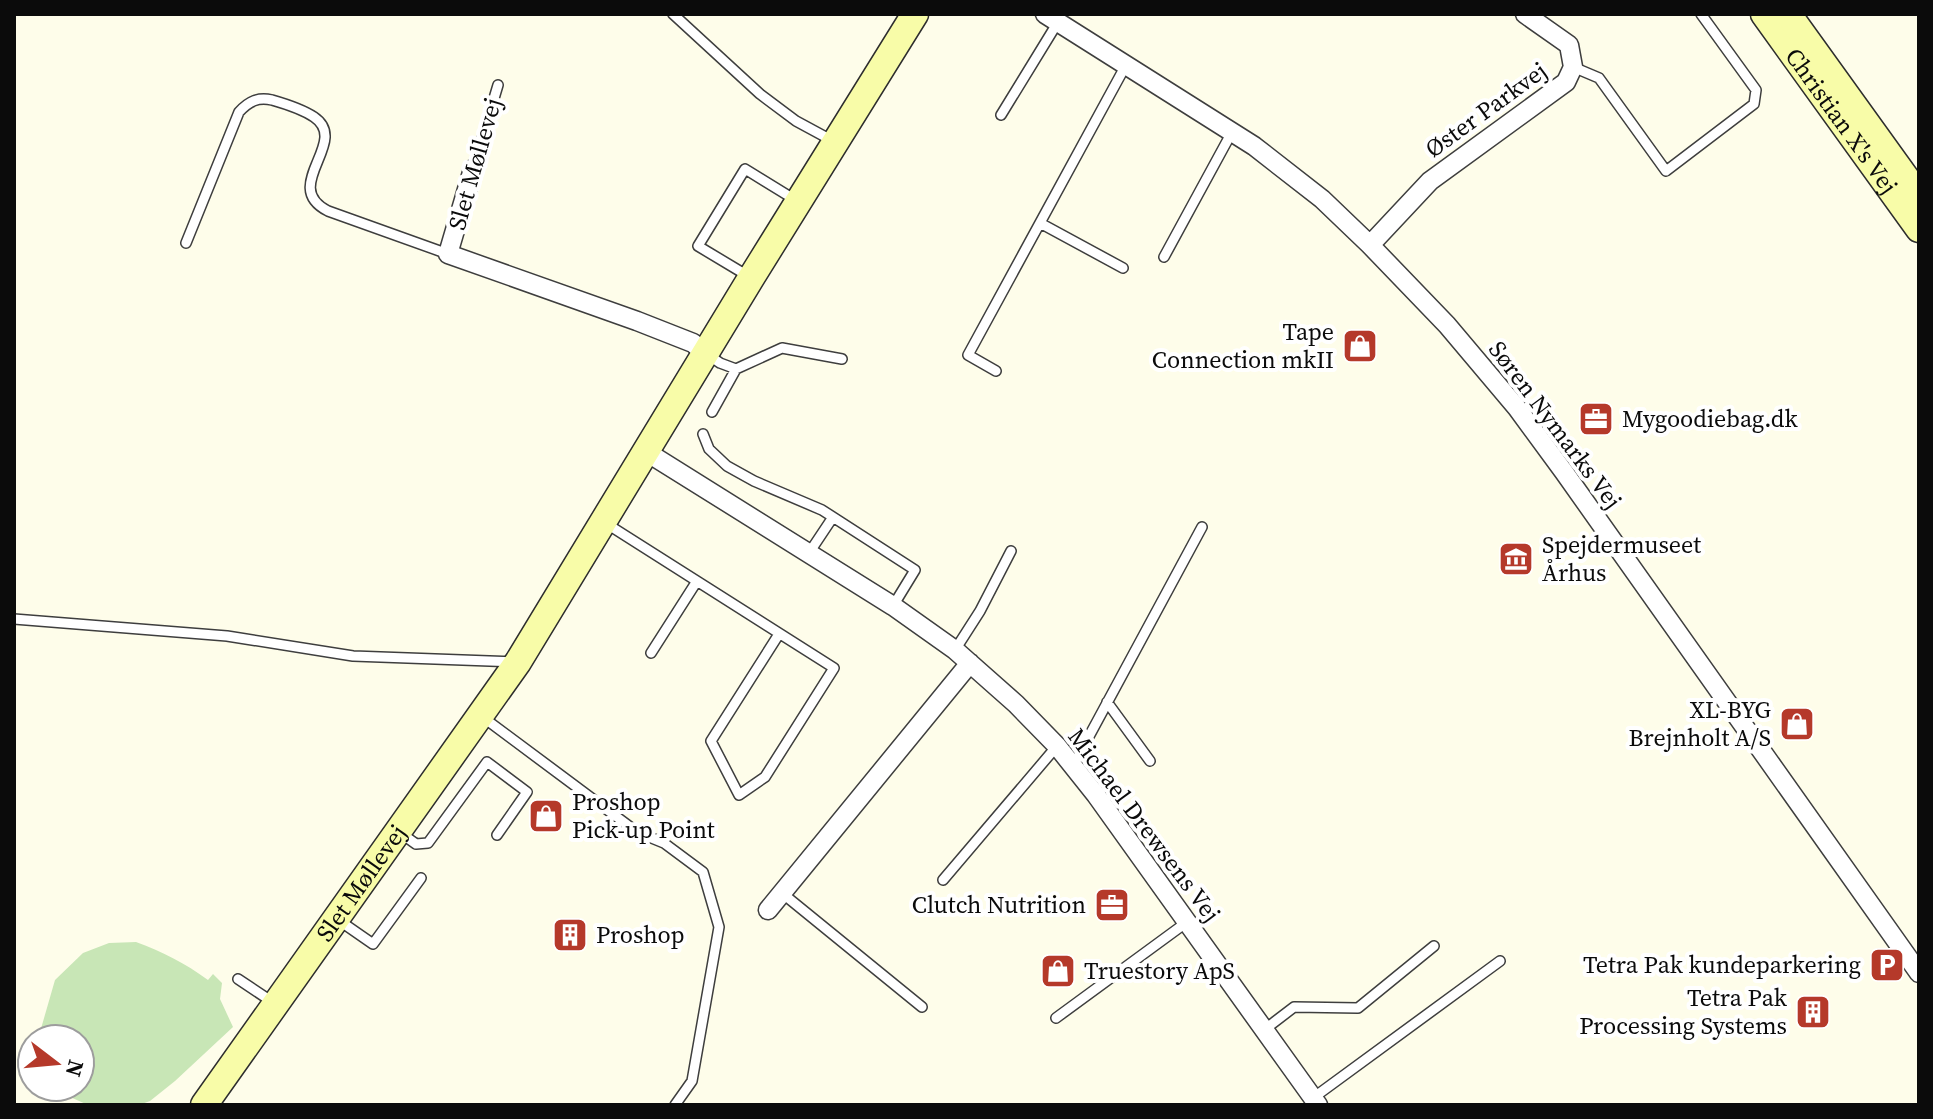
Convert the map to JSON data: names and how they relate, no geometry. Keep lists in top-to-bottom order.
{
  "streets": {
    "street": [
      "Øster Parkvej",
      "Christian X's Vej",
      "Slet Møllevej",
      "Søren Nymarks Vej",
      "Michael Drewsens Vej"
    ]
  },
  "crossings": [
    ["Øster Parkvej", "Søren Nymarks Vej"],
    ["Slet Møllevej", "Michael Drewsens Vej"]
  ],
  "places": {
    "shop": [
      "Tape Connection mkII",
      "XL-BYG Brejnholt A/S",
      "Proshop Pick-up Point",
      "Truestory ApS"
    ],
    "office": ["Mygoodiebag.dk", "Clutch Nutrition"],
    "museum": ["Spejdermuseet Århus"],
    "building": ["Proshop", "Tetra Pak Processing Systems"],
    "parking": ["Tetra Pak kundeparkering"]
  },
  "north": "right"
}
